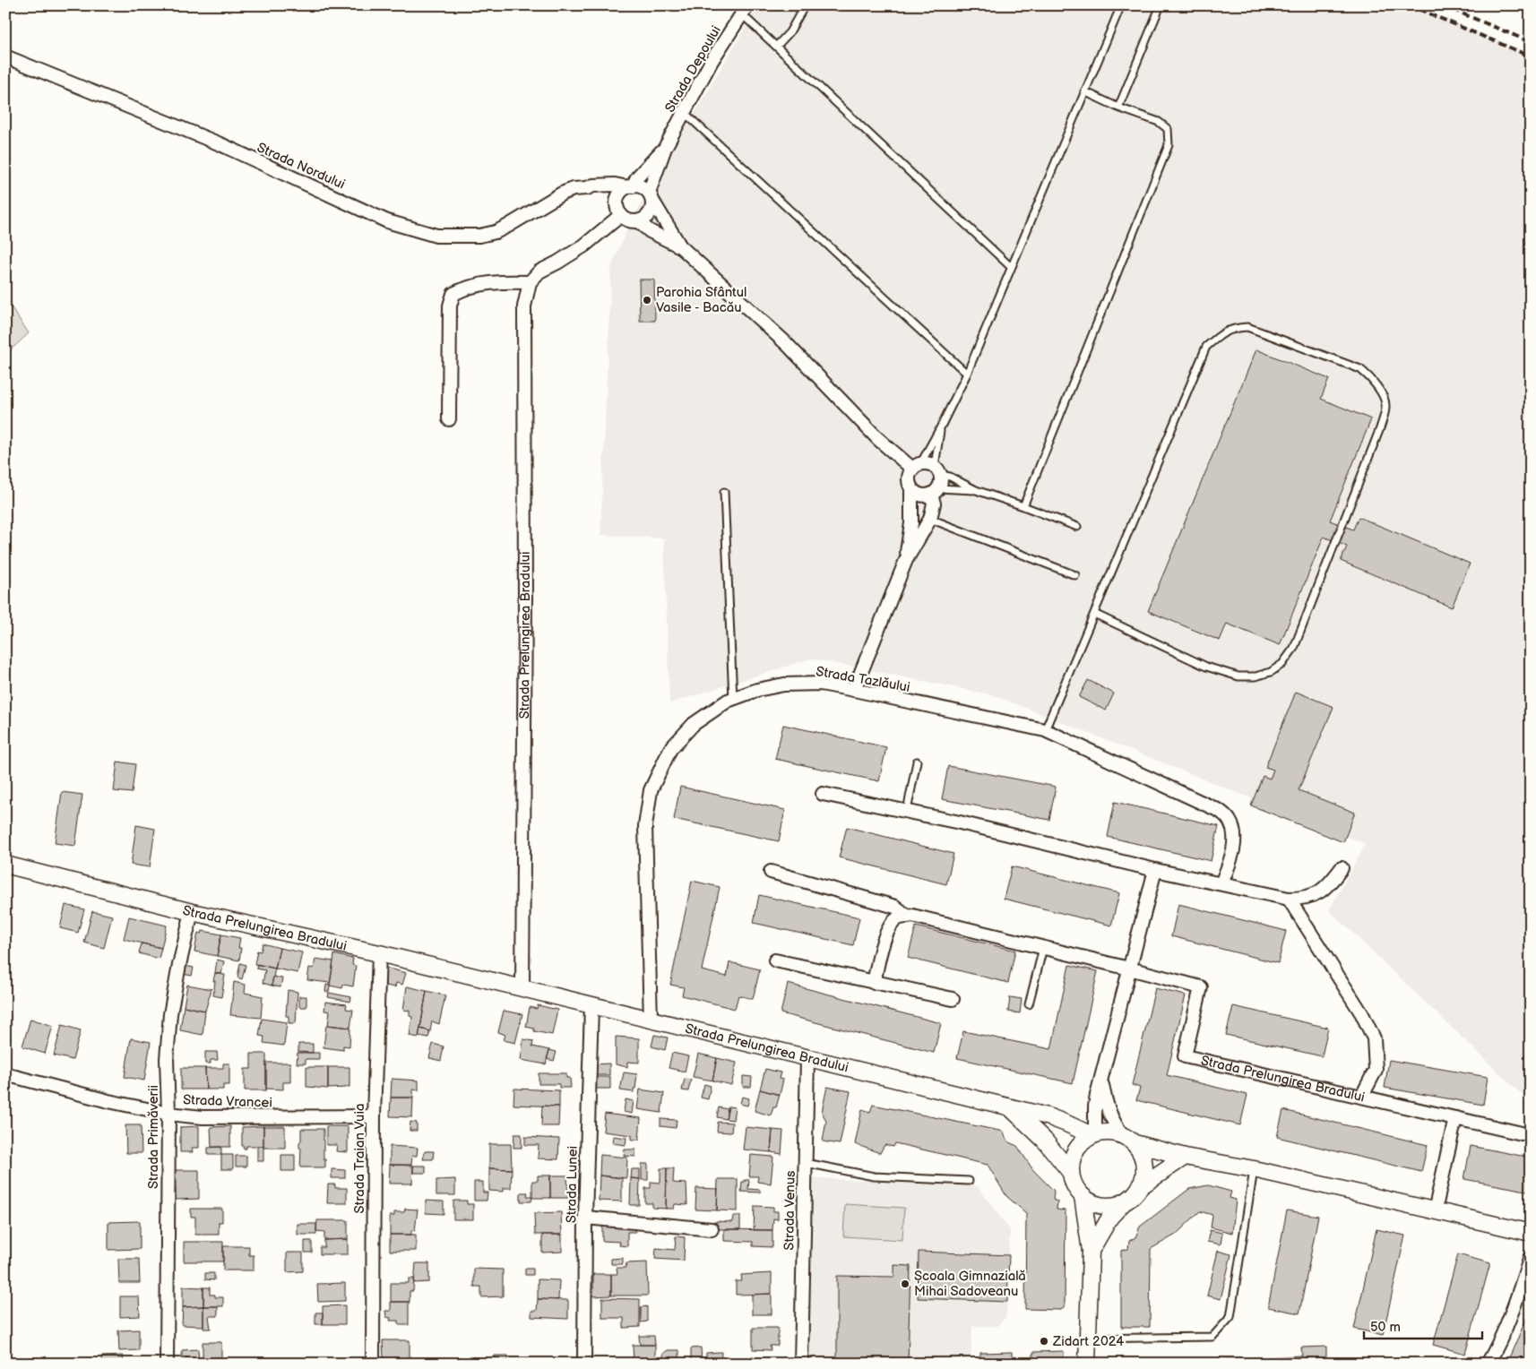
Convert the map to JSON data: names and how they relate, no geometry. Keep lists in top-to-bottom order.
{
  "streets": {
    "street": [
      "Strada Depoului",
      "Strada Nordului",
      "Strada Prelungirea Bradului",
      "Strada Tazlăului",
      "Strada Vrancei",
      "Strada Primăverii",
      "Strada Traian Vuia",
      "Strada Lunei",
      "Strada Venus"
    ]
  },
  "crossings": [
    ["Strada Depoului", "Strada Nordului"],
    ["Strada Prelungirea Bradului", "Strada Tazlăului"],
    ["Strada Prelungirea Bradului", "Strada Primăverii"],
    ["Strada Prelungirea Bradului", "Strada Traian Vuia"],
    ["Strada Prelungirea Bradului", "Strada Lunei"],
    ["Strada Prelungirea Bradului", "Strada Venus"],
    ["Strada Vrancei", "Strada Primăverii"],
    ["Strada Vrancei", "Strada Traian Vuia"]
  ],
  "places": ["Parohia Sfântul Vasile - Bacău", "Școala Gimnazială Mihai Sadoveanu", "Zidart 2024"],
  "scale_bar": "50 m"
}
